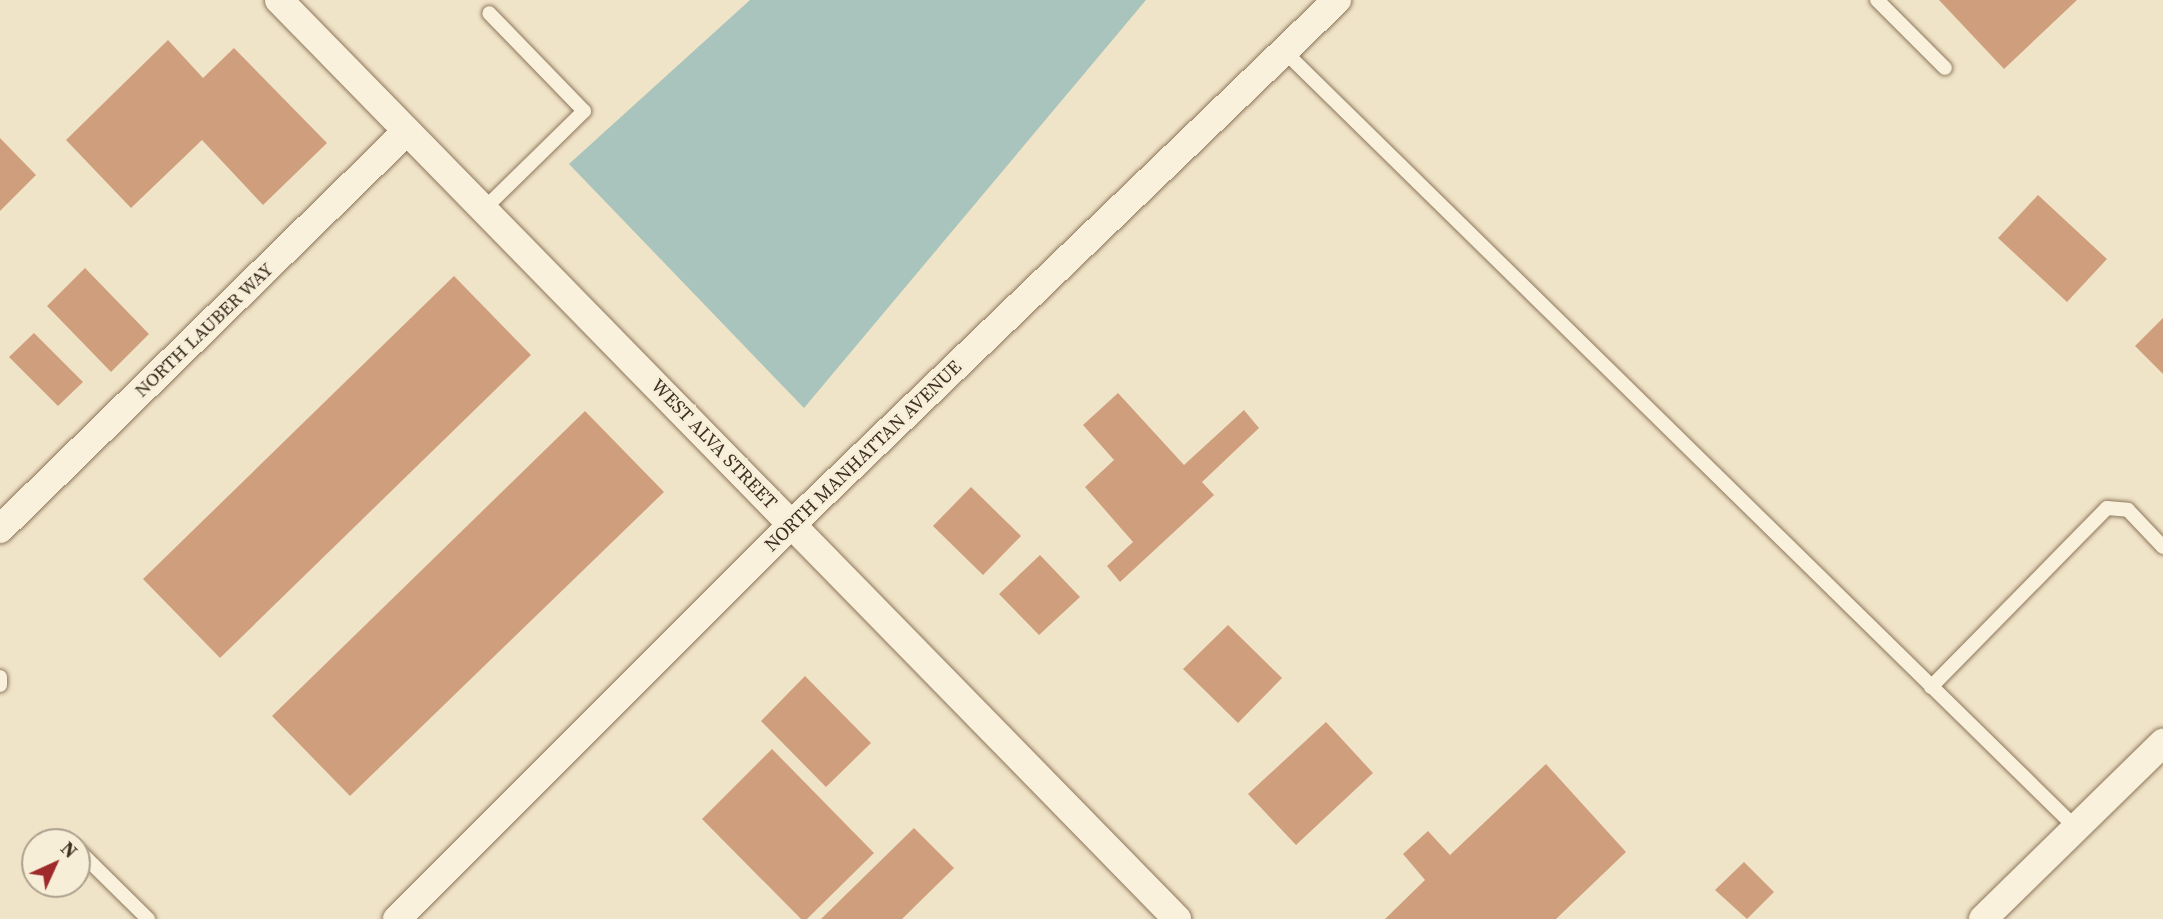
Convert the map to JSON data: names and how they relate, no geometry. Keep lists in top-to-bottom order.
{
  "streets": {
    "street": ["NORTH LAUBER WAY", "WEST ALVA STREET", "NORTH MANHATTAN AVENUE"]
  },
  "crossings": [
    ["NORTH LAUBER WAY", "WEST ALVA STREET"],
    ["WEST ALVA STREET", "NORTH MANHATTAN AVENUE"]
  ],
  "north": "top right"
}
